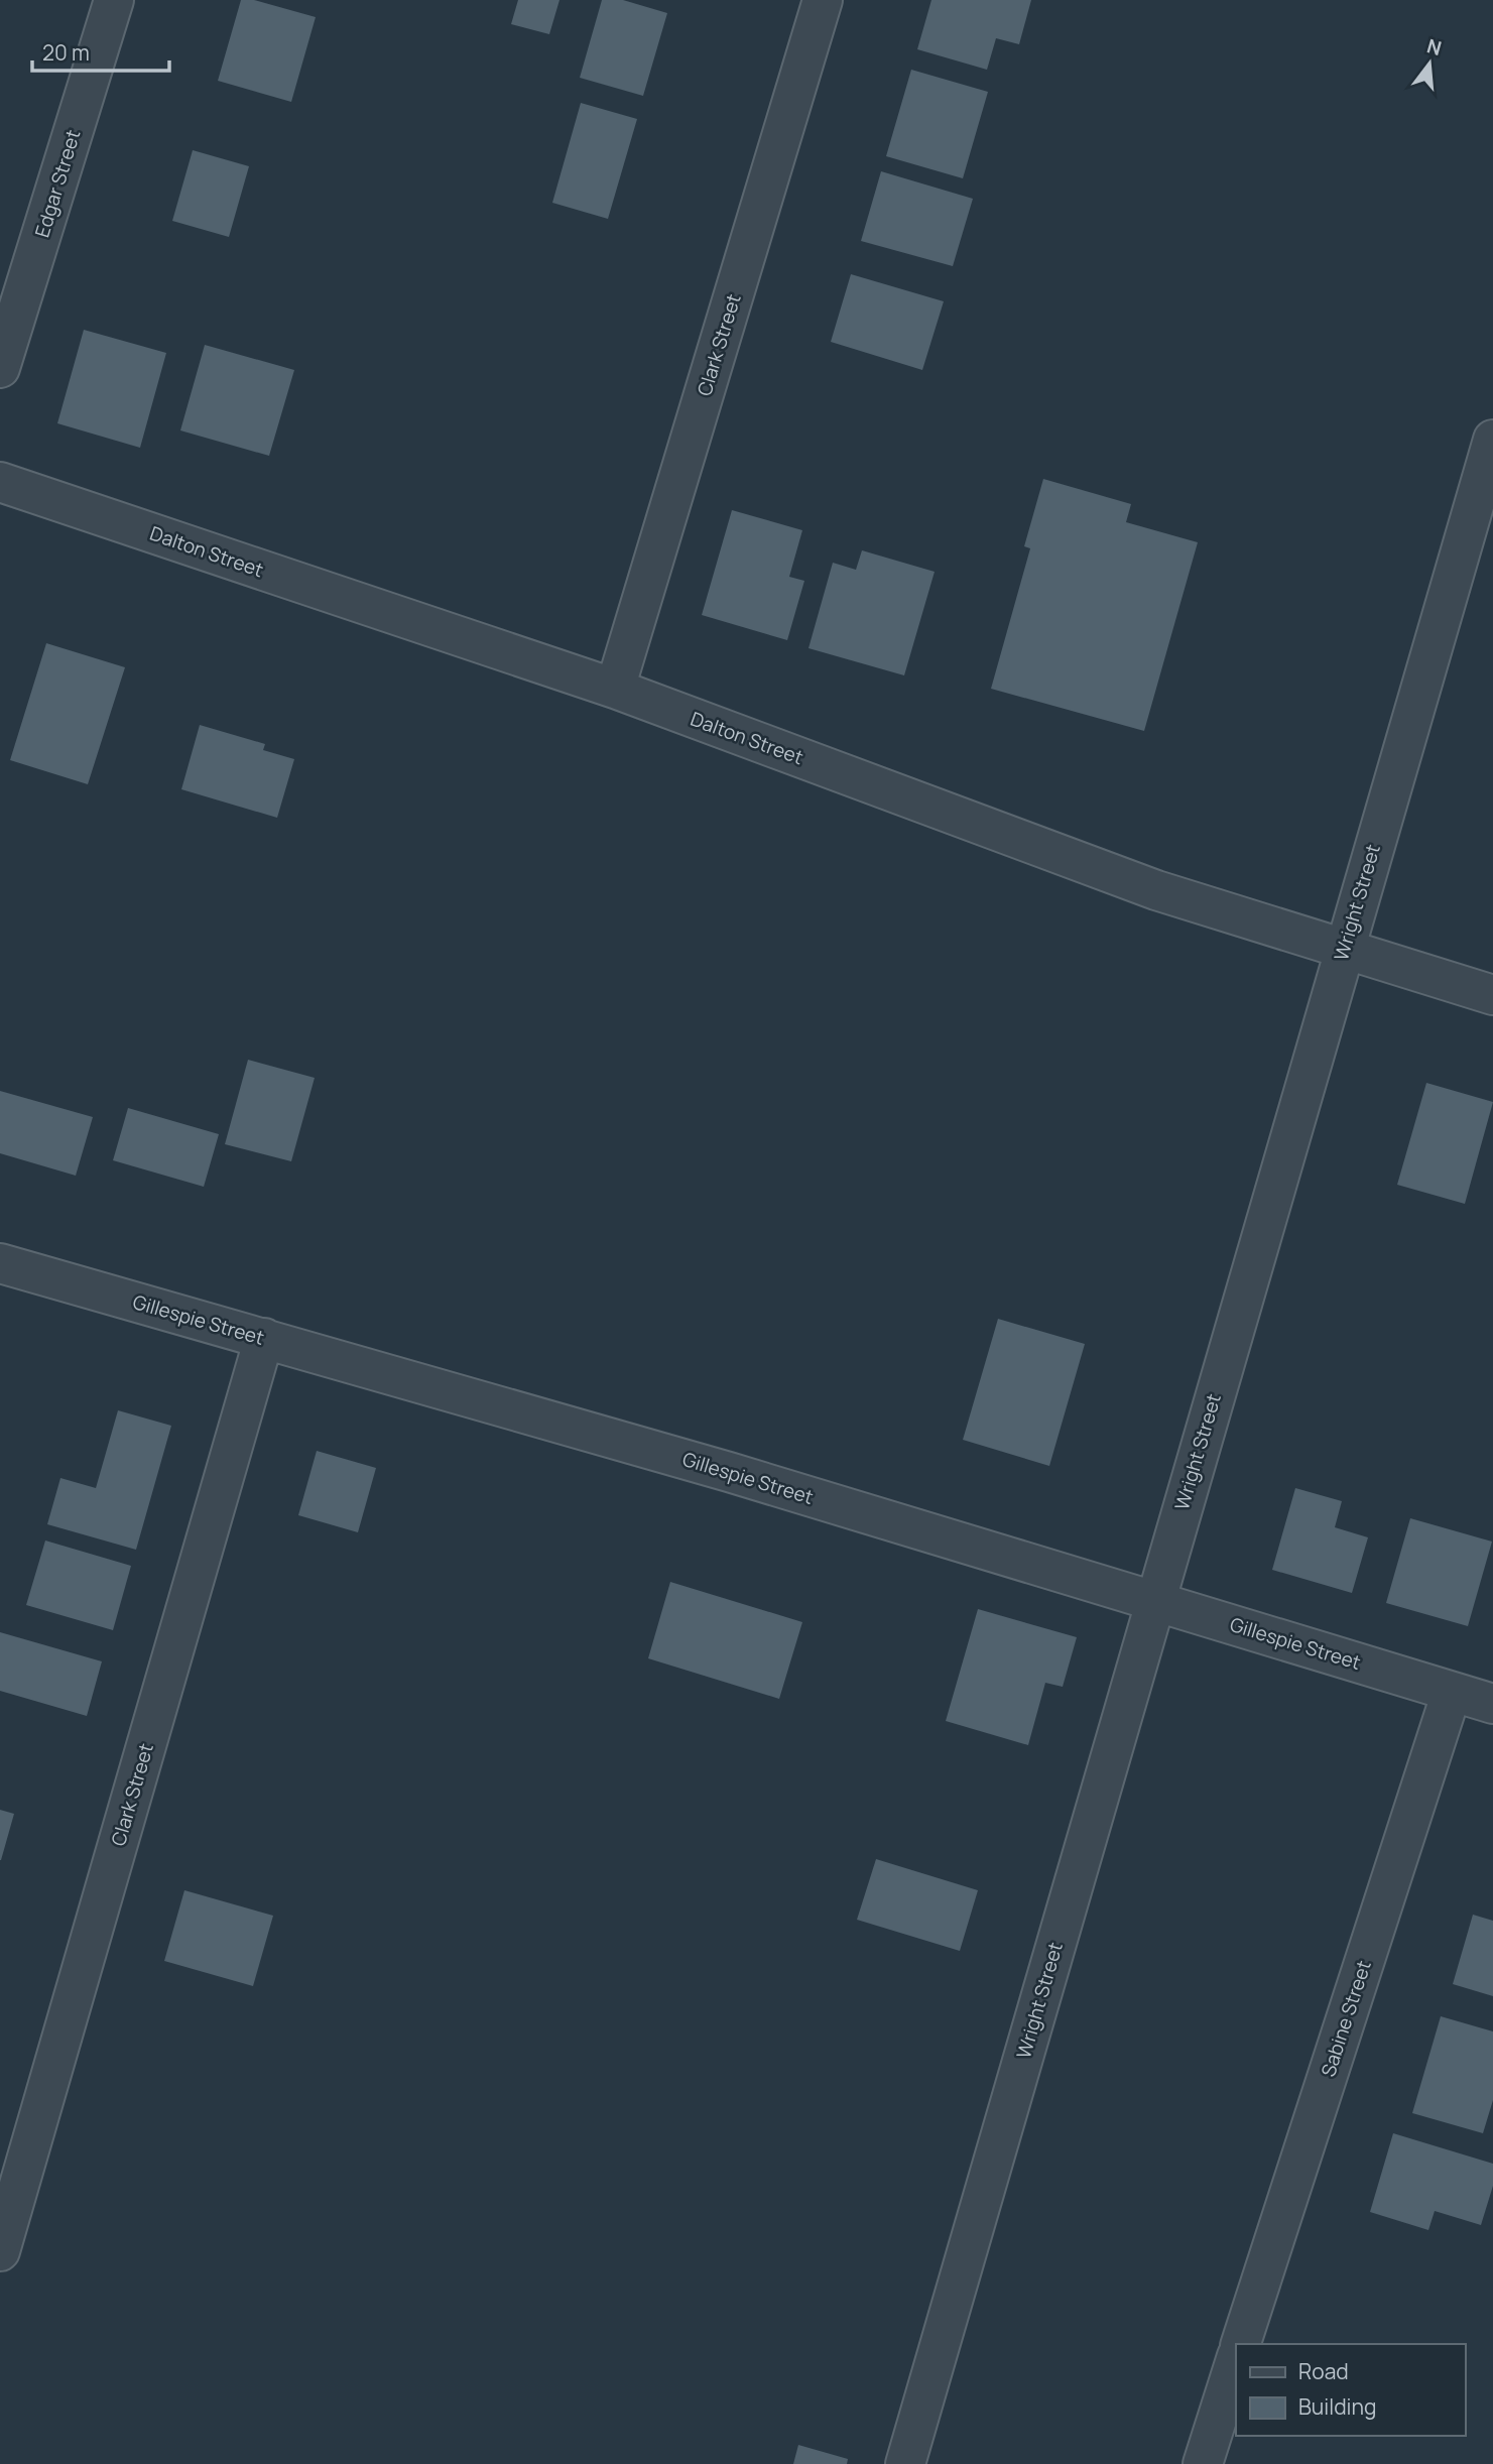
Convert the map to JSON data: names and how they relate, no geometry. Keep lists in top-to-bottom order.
{
  "streets": {
    "street": [
      "Edgar Street",
      "Clark Street",
      "Dalton Street",
      "Wright Street",
      "Gillespie Street",
      "Sabine Street"
    ]
  },
  "crossings": [
    ["Clark Street", "Dalton Street"],
    ["Clark Street", "Gillespie Street"],
    ["Dalton Street", "Wright Street"],
    ["Wright Street", "Gillespie Street"],
    ["Gillespie Street", "Sabine Street"]
  ],
  "legend": ["Road", "Building"],
  "scale_bar": "20 m",
  "north": "top"
}
